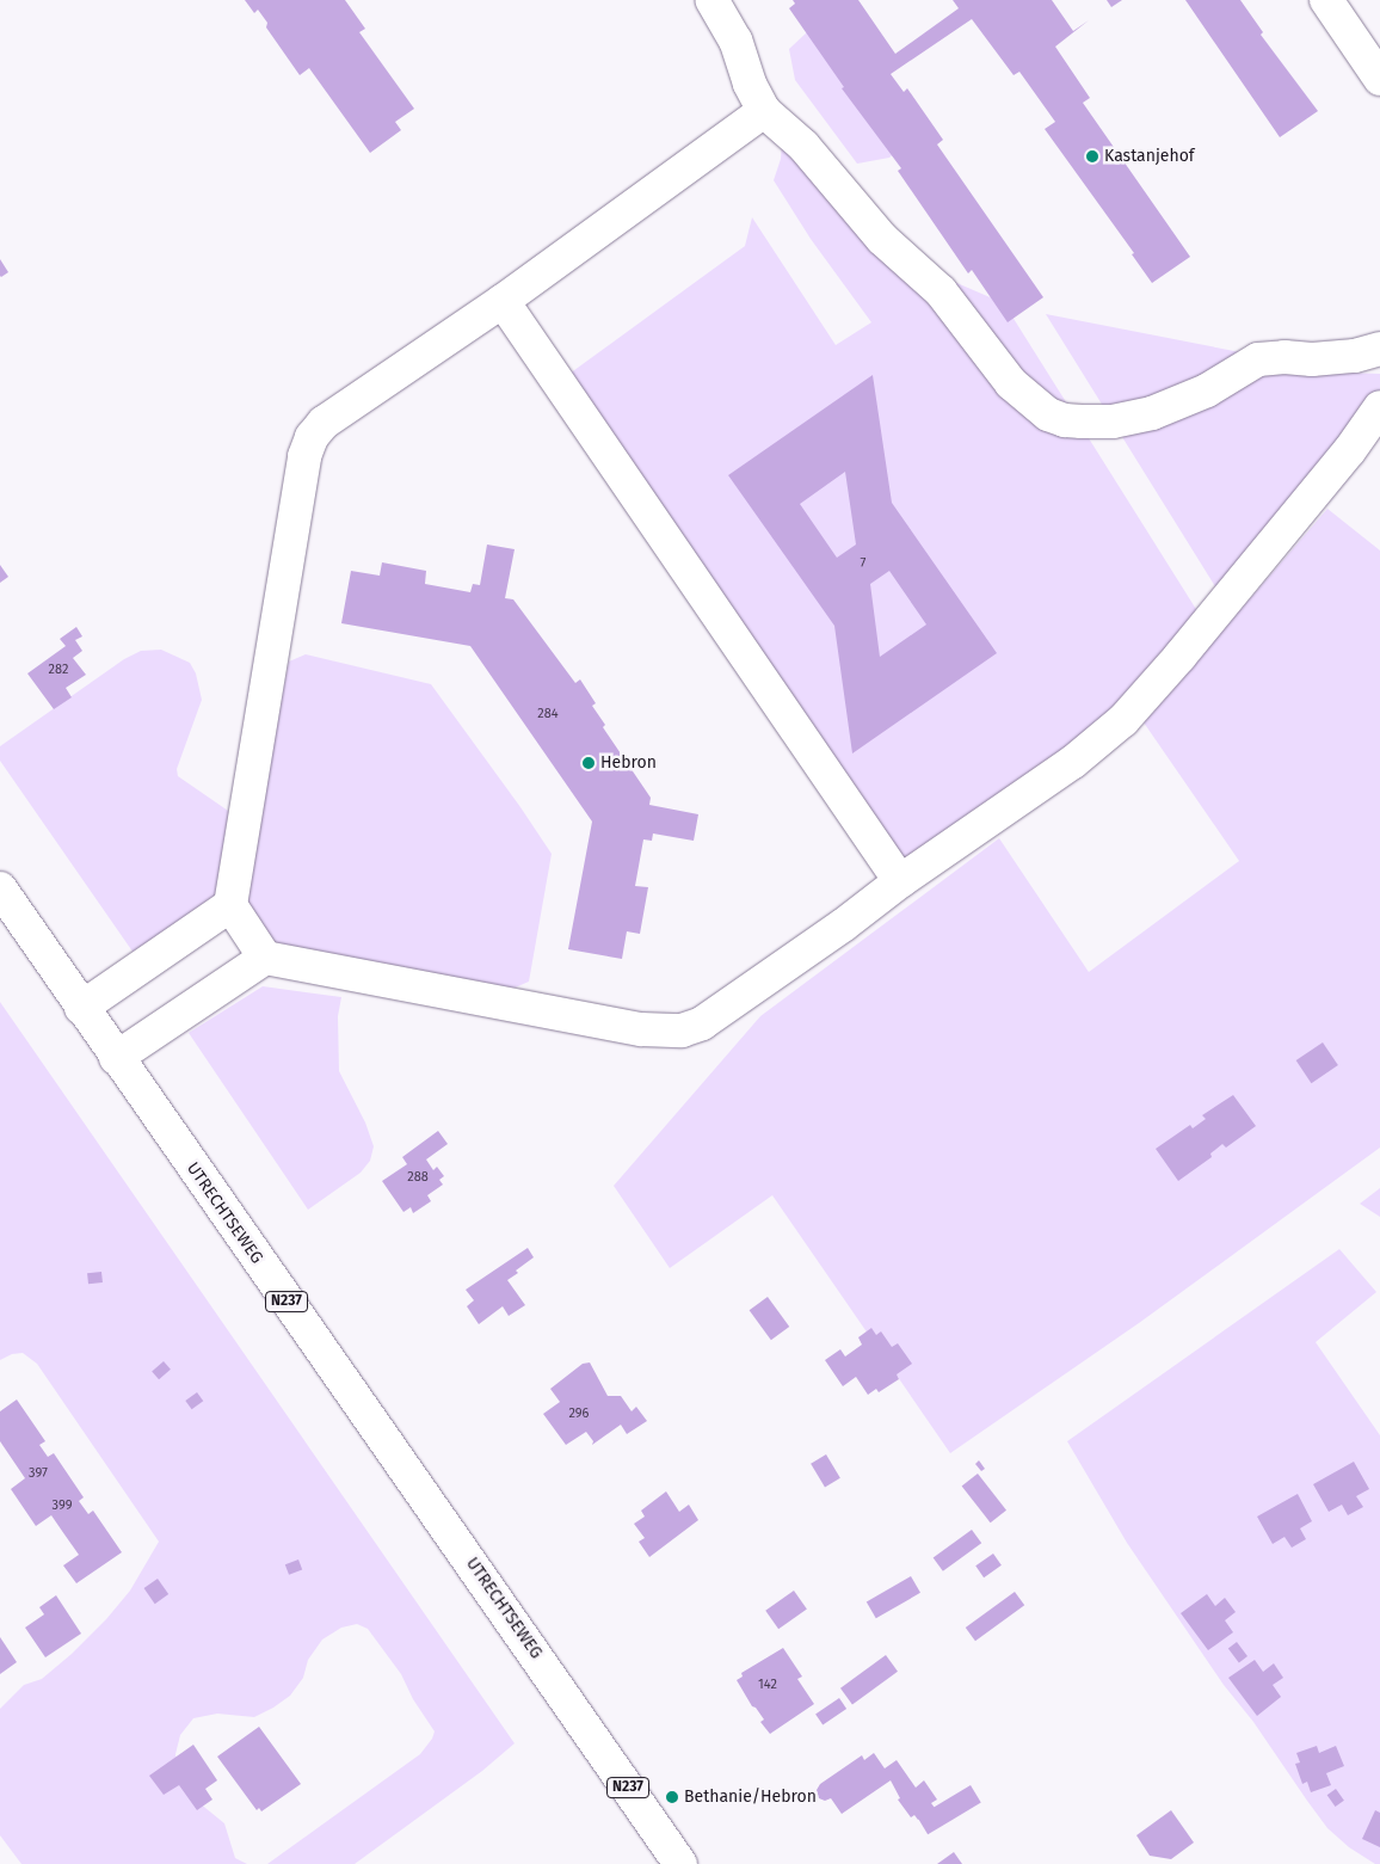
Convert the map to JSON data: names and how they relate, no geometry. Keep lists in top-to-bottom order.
{
  "streets": {
    "street": ["UTRECHTSEWEG", "N237"]
  },
  "places": ["Kastanjehof", "Hebron", "Bethanie/Hebron"],
  "house_numbers": [
    "7",
    "282",
    "284",
    "288",
    "296",
    "397",
    "399",
    "142"
  ]
}
